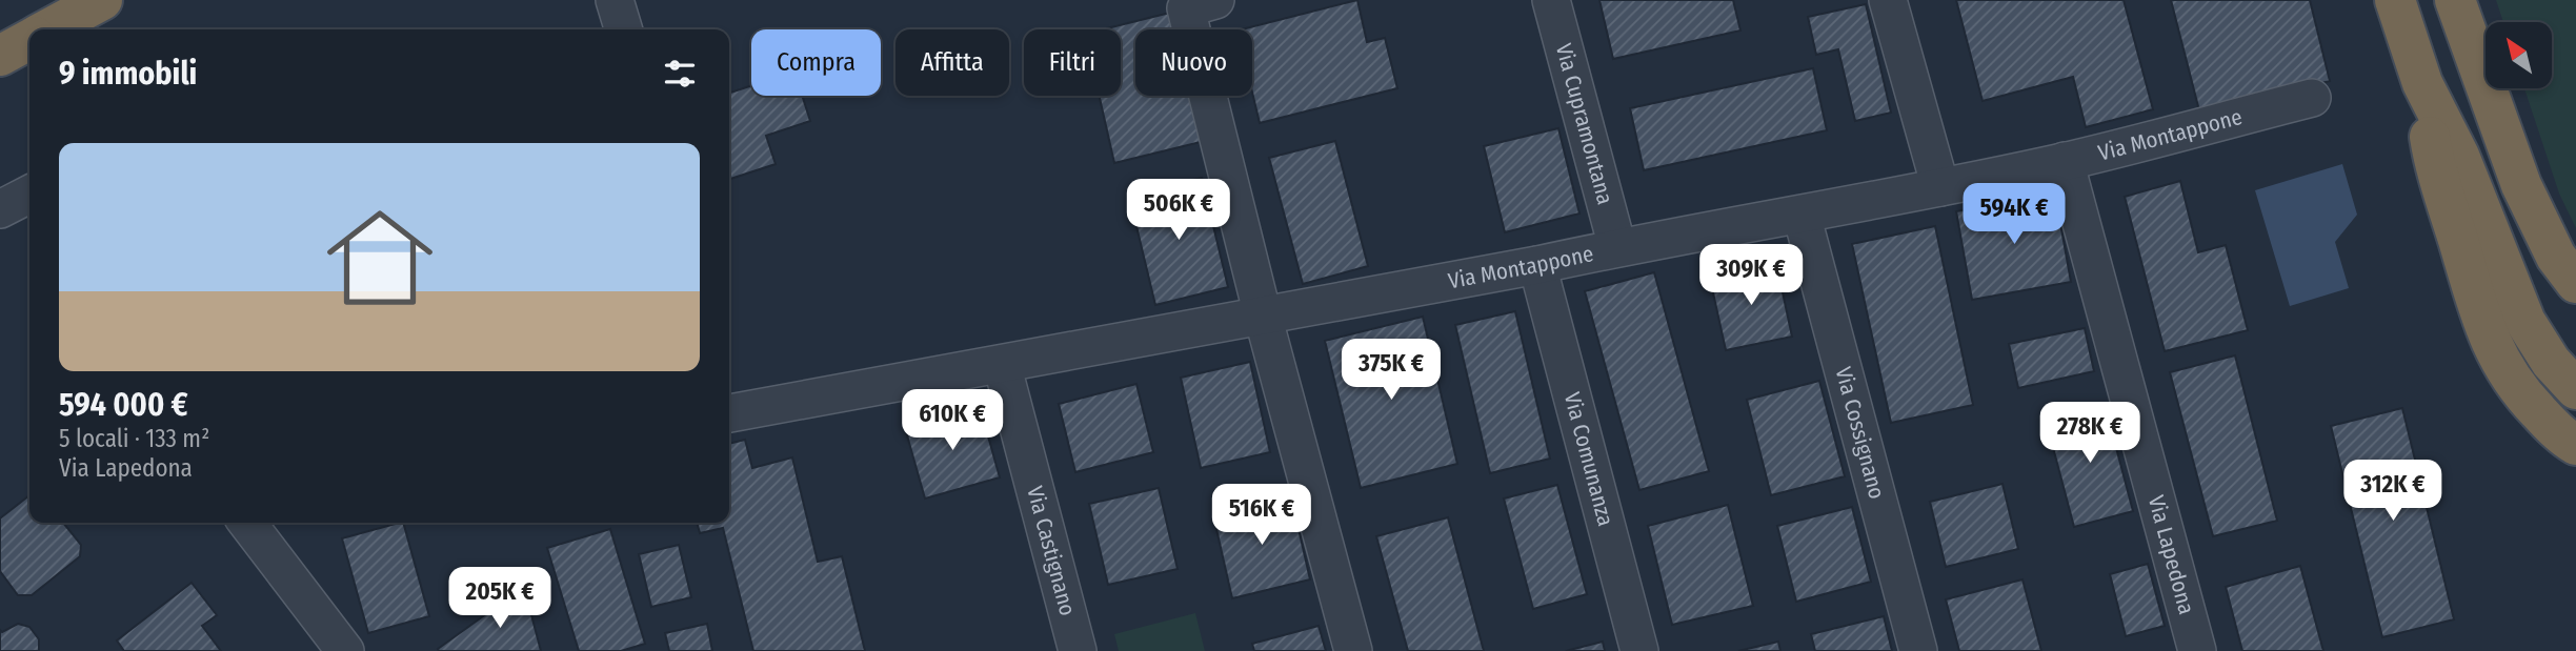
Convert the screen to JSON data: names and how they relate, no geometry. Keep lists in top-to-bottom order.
{
  "streets": {
    "street": [
      "Via Cupramontana",
      "Via Montappone",
      "Via Cossignano",
      "Via Comunanza",
      "Via Castignano",
      "Via Lapedona"
    ]
  },
  "crossings": [
    ["Via Cupramontana", "Via Montappone"],
    ["Via Montappone", "Via Cossignano"],
    ["Via Montappone", "Via Comunanza"],
    ["Via Montappone", "Via Castignano"],
    ["Via Montappone", "Via Lapedona"]
  ],
  "north": "top left",
  "page": {
    "chip": [
      "Compra",
      "Affitta",
      "Filtri",
      "Nuovo"
    ],
    "heading": "9 immobili",
    "list": [
      {
        "name": "594 000 €",
        "note": "5 locali · 133 m² · Via Lapedona"
      }
    ],
    "price": [
      "506K €",
      "594K €",
      "309K €",
      "375K €",
      "610K €",
      "278K €",
      "312K €",
      "516K €",
      "205K €"
    ]
  }
}
